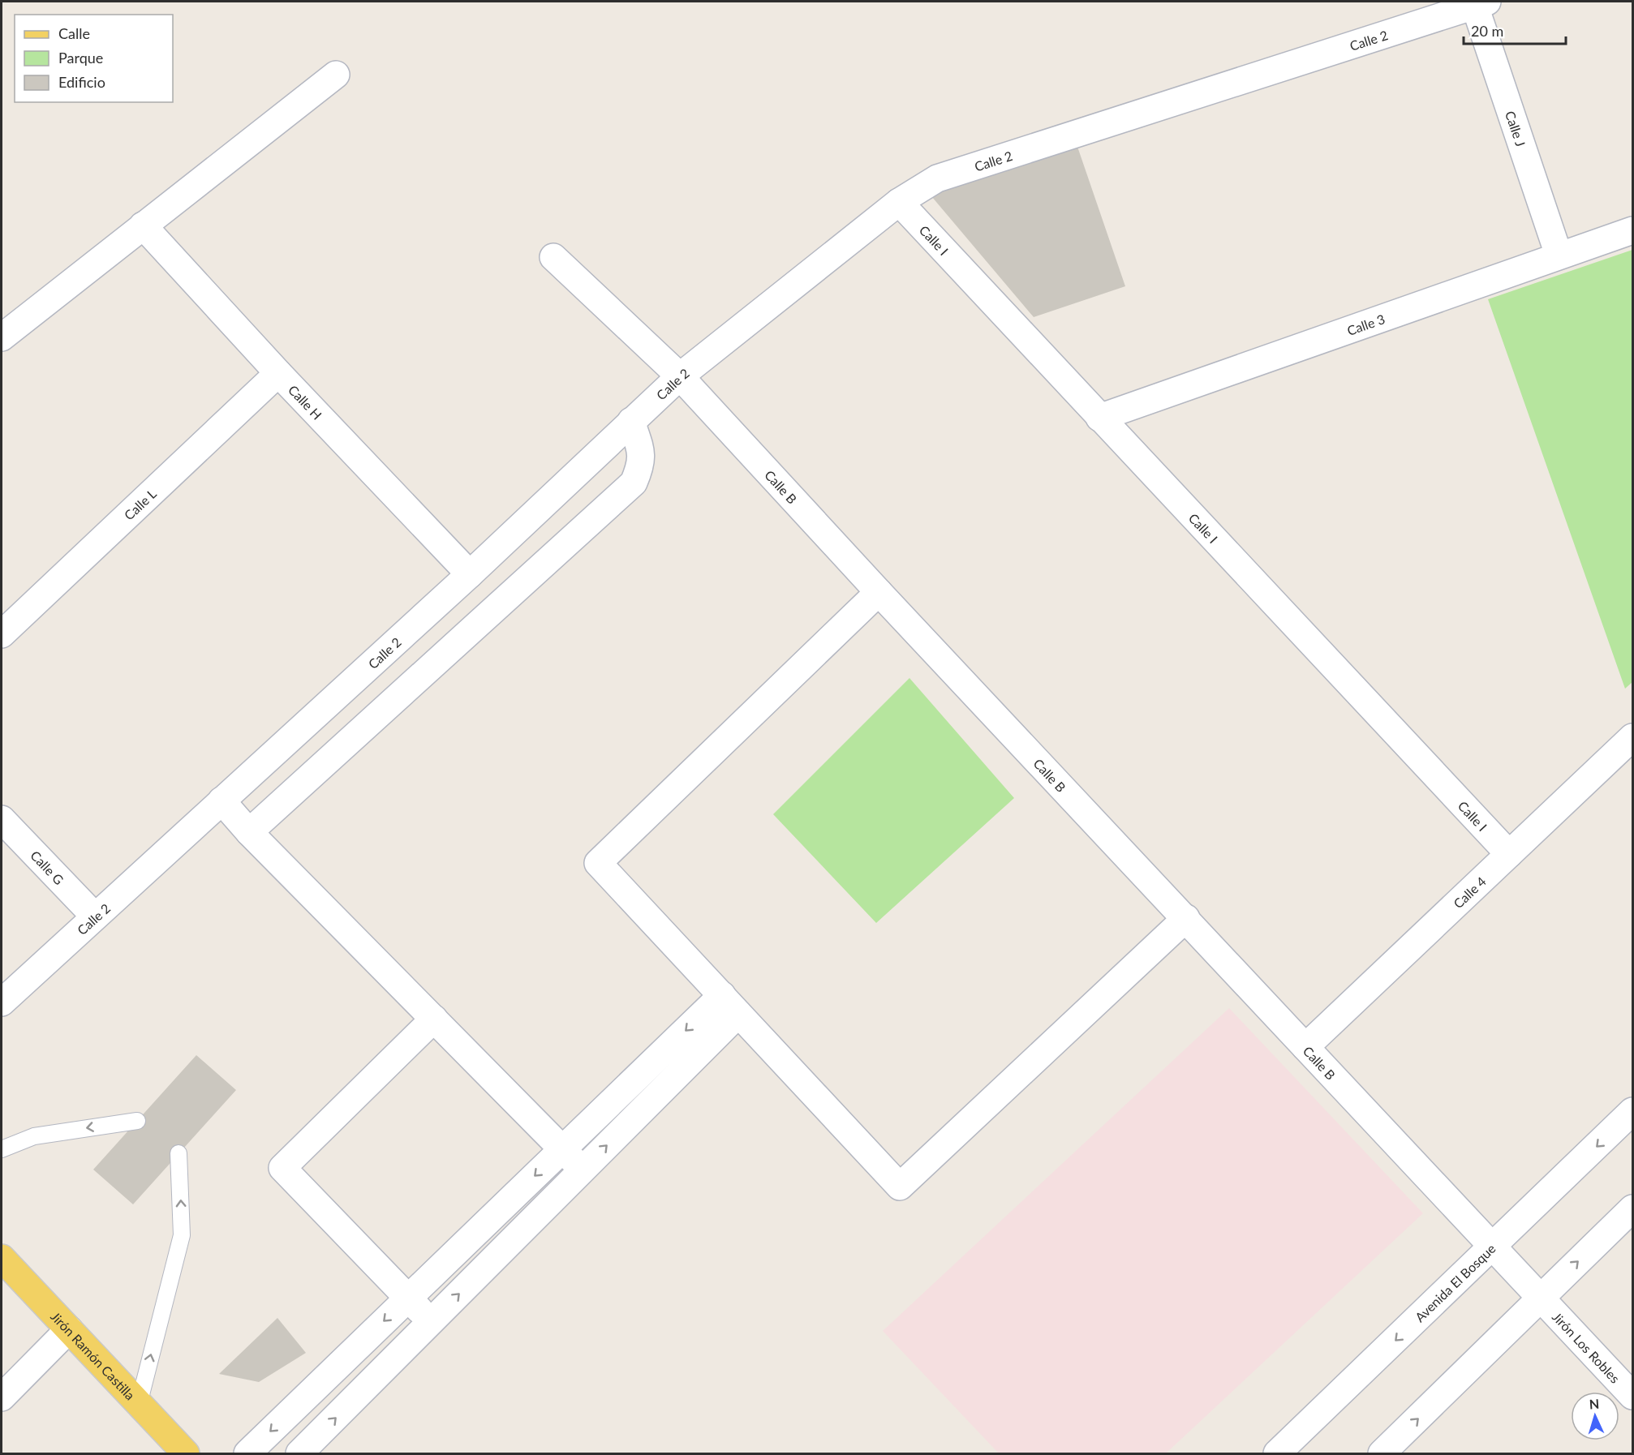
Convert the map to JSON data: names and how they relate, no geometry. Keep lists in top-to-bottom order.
{
  "streets": {
    "main road": ["Jirón Ramón Castilla"],
    "street": [
      "Calle 2",
      "Calle J",
      "Calle I",
      "Calle 3",
      "Calle H",
      "Calle B",
      "Calle L",
      "Calle G",
      "Calle 4",
      "Avenida El Bosque",
      "Jirón Los Robles"
    ]
  },
  "crossings": [
    ["Calle 2", "Calle J"],
    ["Calle 2", "Calle I"],
    ["Calle 2", "Calle H"],
    ["Calle 2", "Calle B"],
    ["Calle 2", "Calle G"],
    ["Calle J", "Calle 3"],
    ["Calle I", "Calle 3"],
    ["Calle I", "Calle 4"],
    ["Calle H", "Calle L"],
    ["Calle B", "Calle 4"],
    ["Calle B", "Avenida El Bosque"],
    ["Calle B", "Jirón Los Robles"]
  ],
  "legend": ["Calle", "Parque", "Edificio"],
  "scale_bar": "20 m",
  "north": "top"
}
